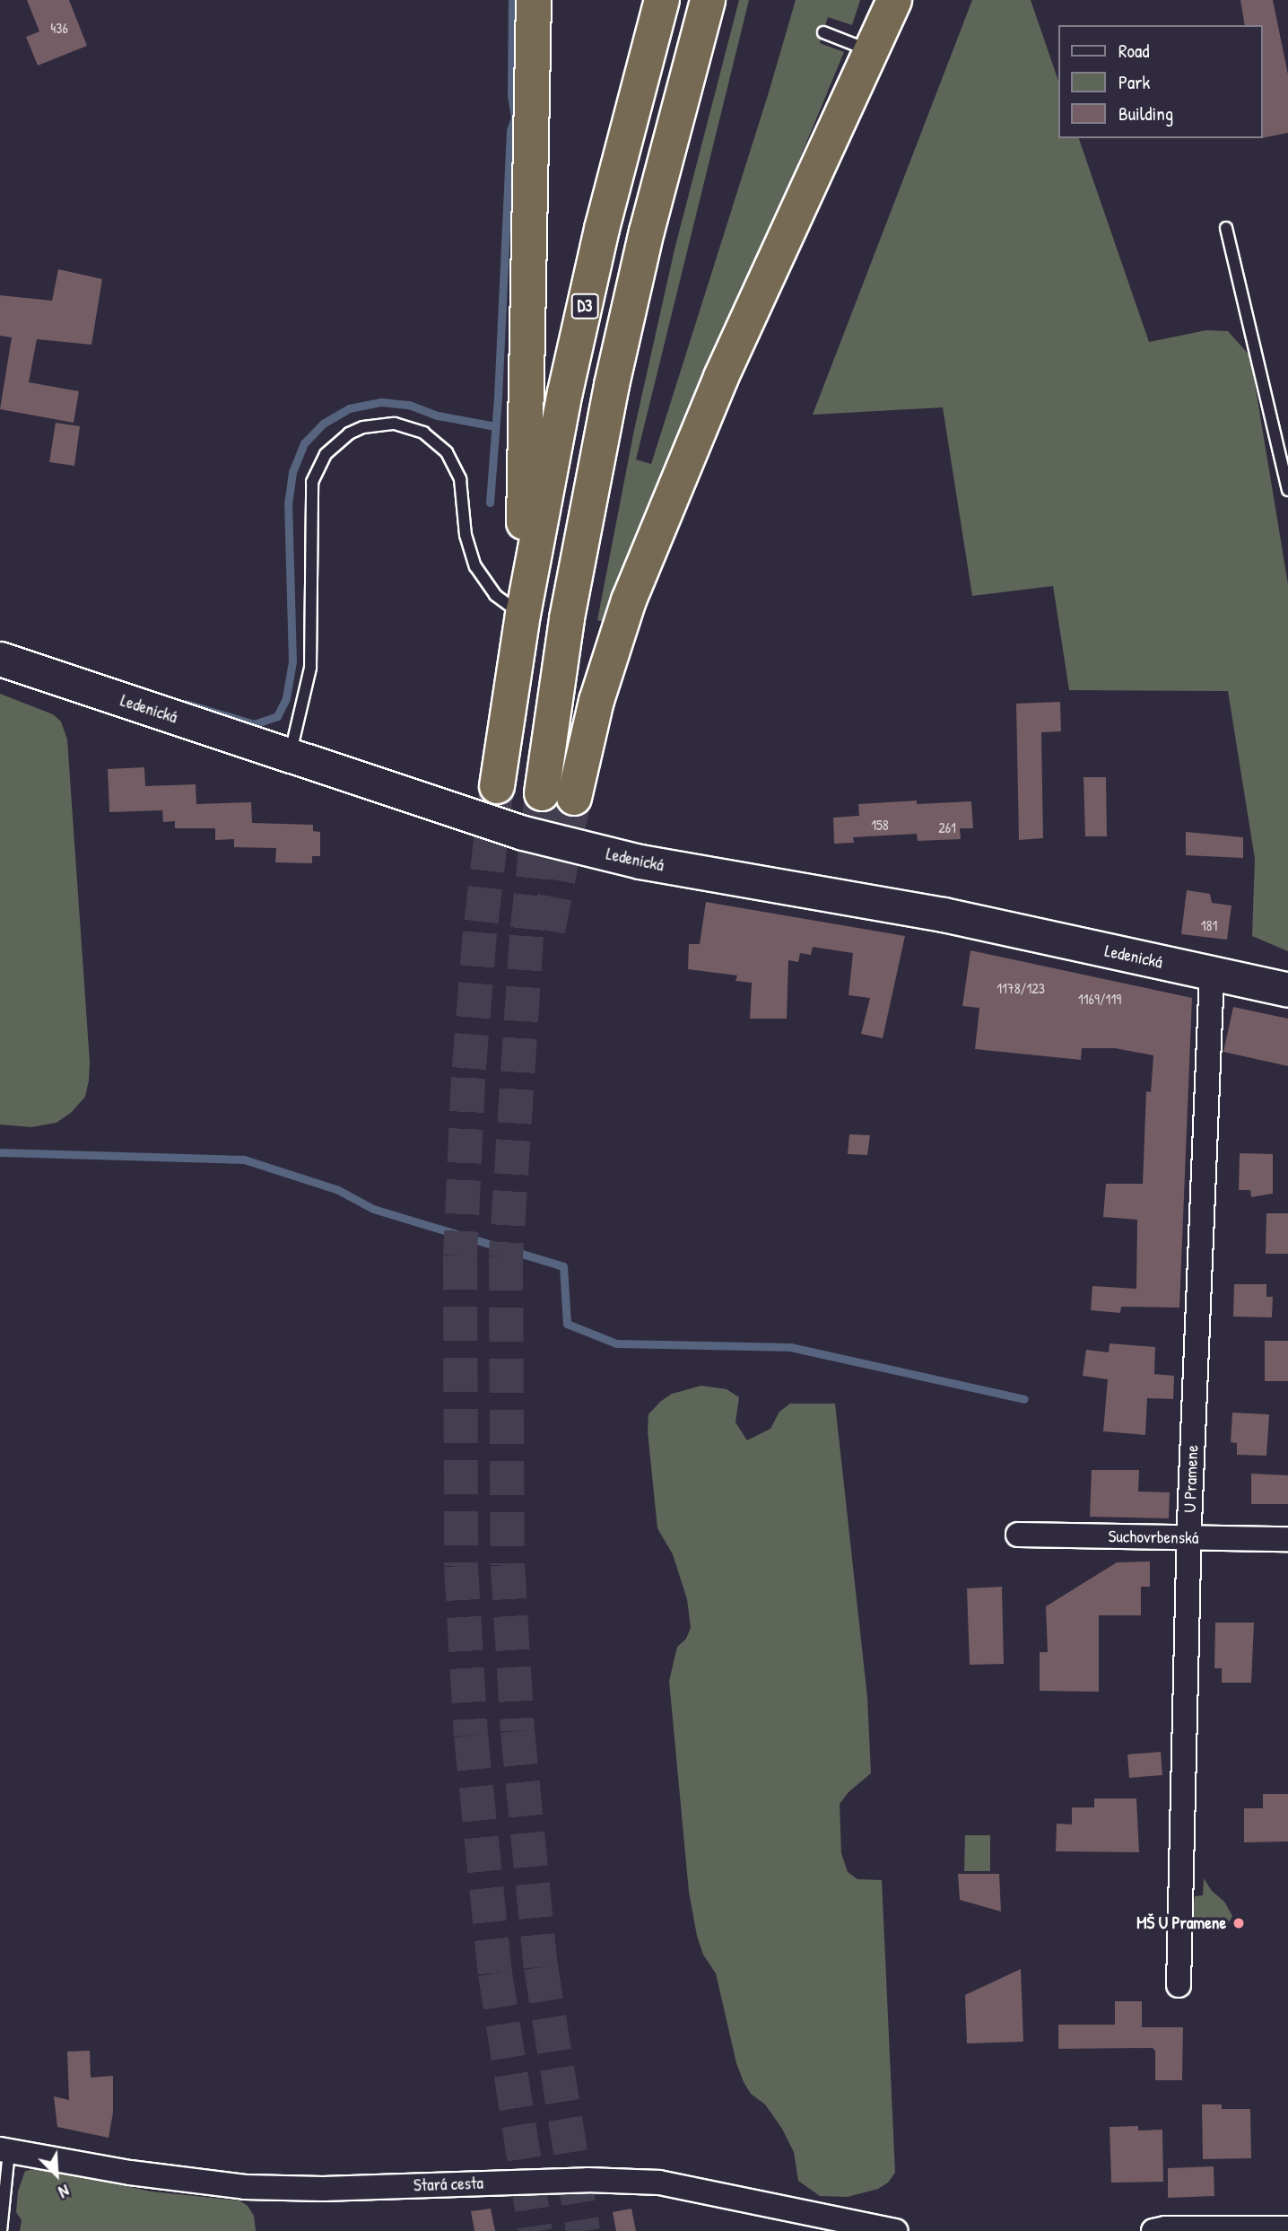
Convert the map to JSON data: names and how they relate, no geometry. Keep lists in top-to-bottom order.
{
  "streets": {
    "highway": ["D3"],
    "main road": ["Ledenická"],
    "street": ["U Pramene", "Suchovrbenská", "Stará cesta"]
  },
  "crossings": [
    ["Ledenická", "U Pramene"],
    ["U Pramene", "Suchovrbenská"]
  ],
  "places": ["MŠ U Pramene"],
  "house_numbers": [
    "436",
    "158",
    "261",
    "181",
    "1178/123",
    "1169/119"
  ],
  "legend": ["Road", "Park", "Building"],
  "north": "bottom right"
}
